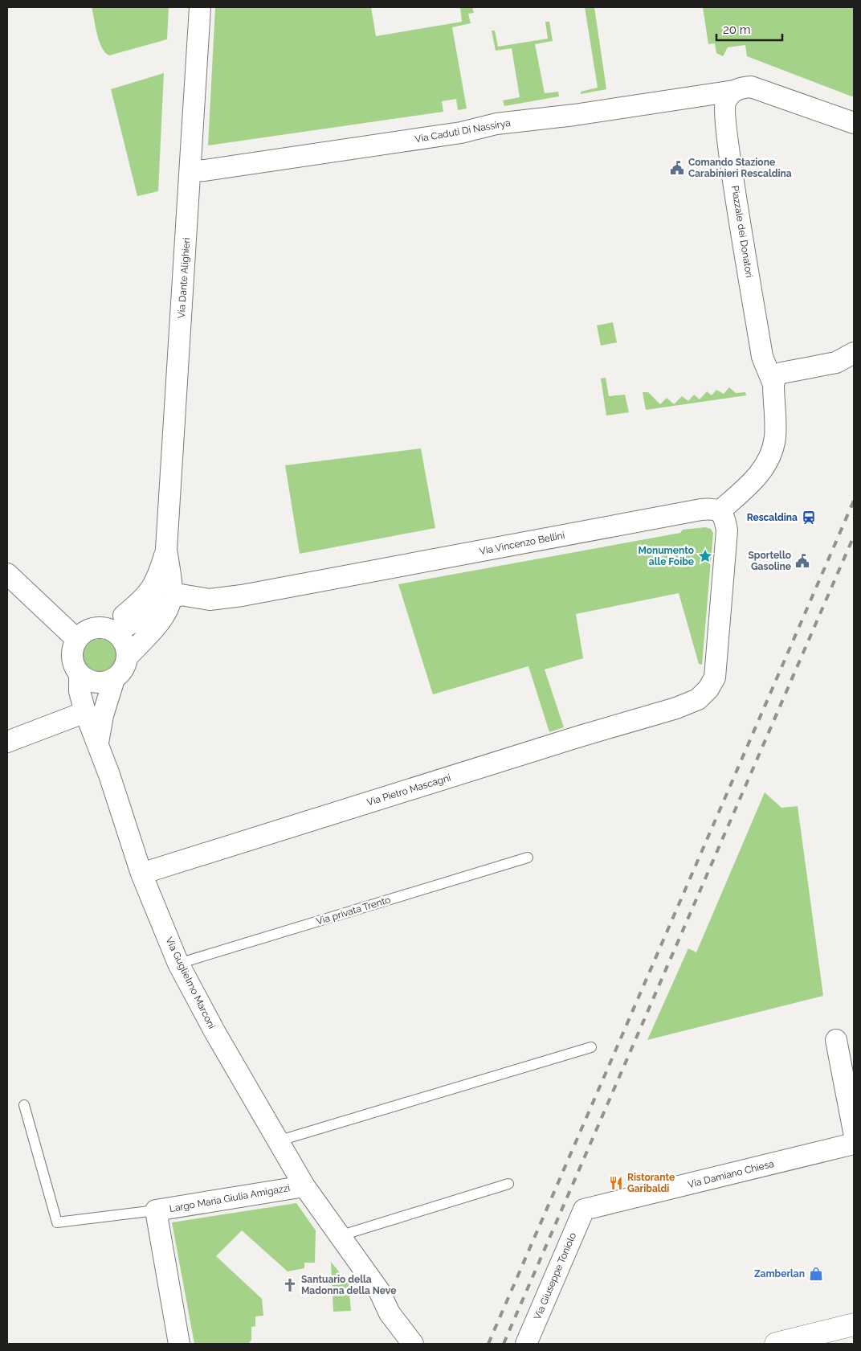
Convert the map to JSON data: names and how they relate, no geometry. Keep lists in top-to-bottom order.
{
  "streets": {
    "street": [
      "Via Caduti Di Nassirya",
      "Piazzale dei Donatori",
      "Via Dante Alighieri",
      "Via Vincenzo Bellini",
      "Via Pietro Mascagni",
      "Via Guglielmo Marconi",
      "Via Damiano Chiesa",
      "Largo Maria Giulia Amigazzi",
      "Via Giuseppe Toniolo"
    ],
    "lane": ["Via privata Trento"]
  },
  "crossings": [
    ["Via Caduti Di Nassirya", "Piazzale dei Donatori"],
    ["Via Caduti Di Nassirya", "Via Dante Alighieri"],
    ["Via Dante Alighieri", "Via Vincenzo Bellini"],
    ["Via Dante Alighieri", "Via Guglielmo Marconi"],
    ["Via Vincenzo Bellini", "Via Pietro Mascagni"],
    ["Via Vincenzo Bellini", "Via Guglielmo Marconi"],
    ["Via Pietro Mascagni", "Via Guglielmo Marconi"],
    ["Via privata Trento", "Via Guglielmo Marconi"],
    ["Via Guglielmo Marconi", "Largo Maria Giulia Amigazzi"],
    ["Via Damiano Chiesa", "Via Giuseppe Toniolo"]
  ],
  "places": {
    "public building": ["Comando Stazione Carabinieri Rescaldina", "Sportello Gasoline"],
    "station": ["Rescaldina"],
    "place": ["Monumento alle Foibe"],
    "restaurant": ["Ristorante Garibaldi"],
    "shop": ["Zamberlan"],
    "church": ["Santuario della Madonna della Neve"]
  },
  "scale_bar": "20 m"
}
